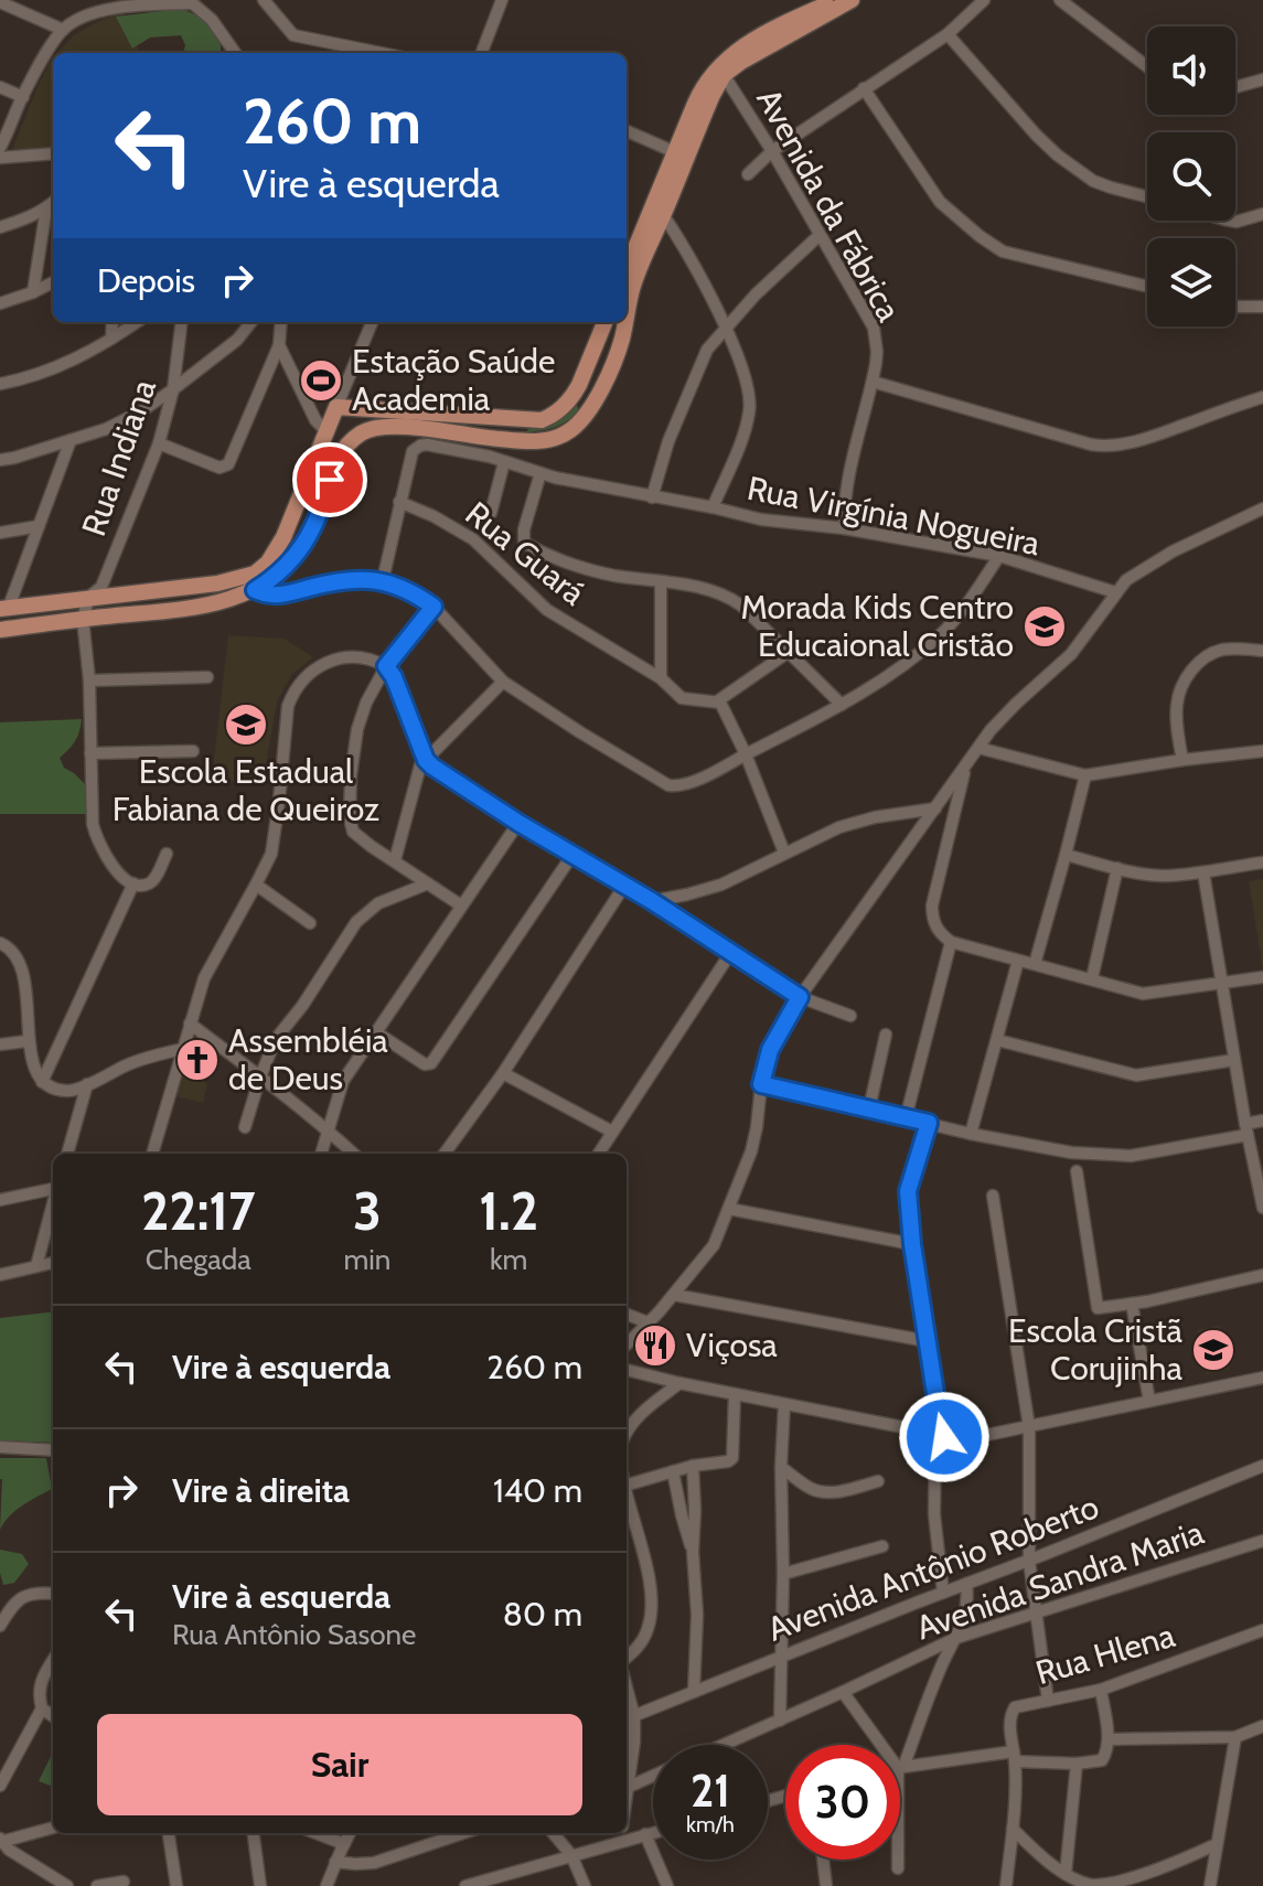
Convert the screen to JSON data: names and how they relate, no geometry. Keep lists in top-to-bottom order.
{
  "streets": {
    "street": [
      "Avenida da Fábrica",
      "Rua Indiana",
      "Rua Virgínia Nogueira",
      "Rua Guará",
      "Avenida Antônio Roberto",
      "Avenida Sandra Maria",
      "Rua Hlena"
    ]
  },
  "crossings": [
    ["Avenida da Fábrica", "Rua Virgínia Nogueira"],
    ["Rua Virgínia Nogueira", "Rua Guará"]
  ],
  "places": {
    "sports": ["Estação Saúde Academia"],
    "school or university": ["Morada Kids Centro Educaional Cristão", "Escola Estadual Fabiana de Queiroz", "Escola Cristã Corujinha"],
    "church": ["Assembléia de Deus"],
    "restaurant": ["Viçosa"]
  },
  "page": {
    "turn": ["260 m", "Vire à esquerda"],
    "then": "Depois",
    "eta": [
      "22:17",
      "Chegada",
      "3",
      "min",
      "1.2",
      "km"
    ],
    "list": [
      {
        "name": "Vire à esquerda",
        "value": "260 m"
      },
      {
        "name": "Vire à direita",
        "value": "140 m"
      },
      {
        "name": "Vire à esquerda",
        "note": "Rua Antônio Sasone",
        "value": "80 m"
      }
    ],
    "buttons": "Sair",
    "speed": "21 km/h",
    "limit": "30"
  }
}
